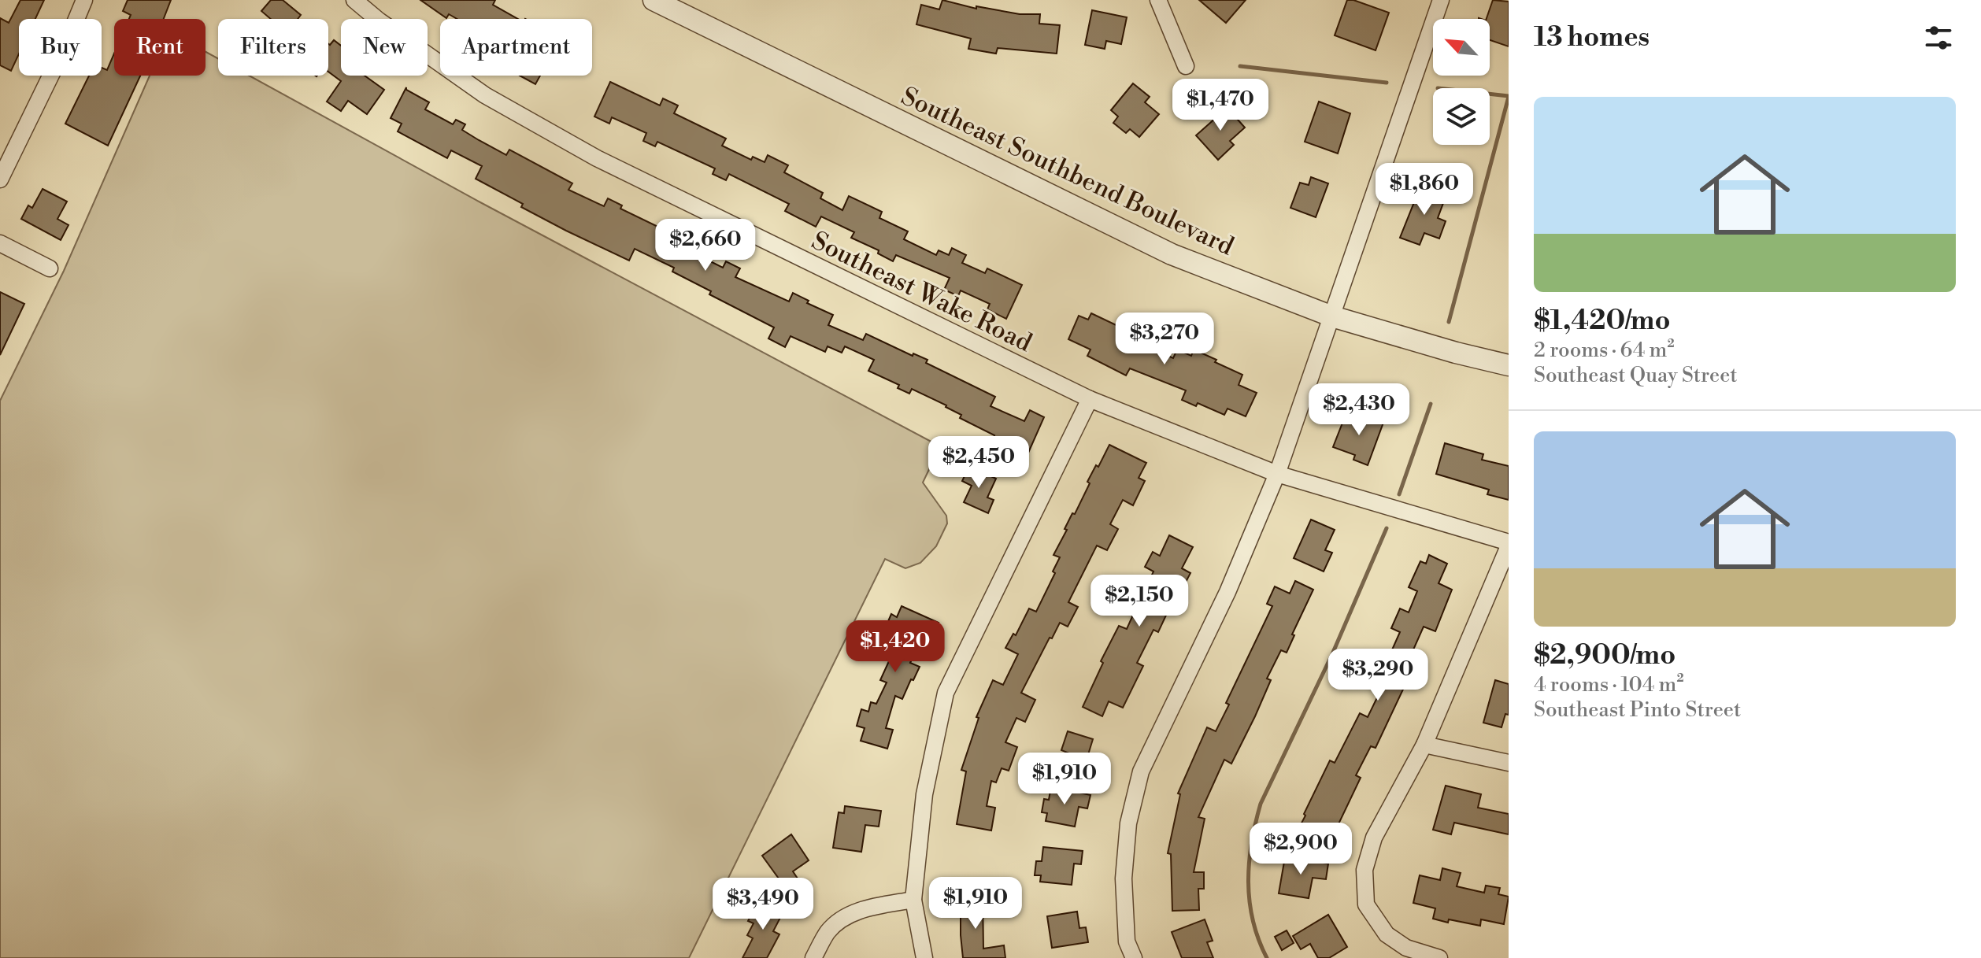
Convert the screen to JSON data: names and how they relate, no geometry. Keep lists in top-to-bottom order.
{
  "streets": {
    "street": ["Southeast Southbend Boulevard", "Southeast Wake Road"]
  },
  "north": "top left",
  "page": {
    "heading": "13 homes",
    "chip": [
      "Buy",
      "Rent",
      "Filters",
      "New",
      "Apartment"
    ],
    "list": [
      {
        "name": "$1,420/mo",
        "note": "2 rooms · 64 m² · Southeast Quay Street"
      },
      {
        "name": "$2,900/mo",
        "note": "4 rooms · 104 m² · Southeast Pinto Street"
      }
    ],
    "price": [
      "$1,470",
      "$1,860",
      "$2,660",
      "$3,270",
      "$2,430",
      "$2,450",
      "$2,150",
      "$1,420",
      "$3,290",
      "$1,910",
      "$2,900",
      "$1,910",
      "$3,490"
    ]
  }
}
